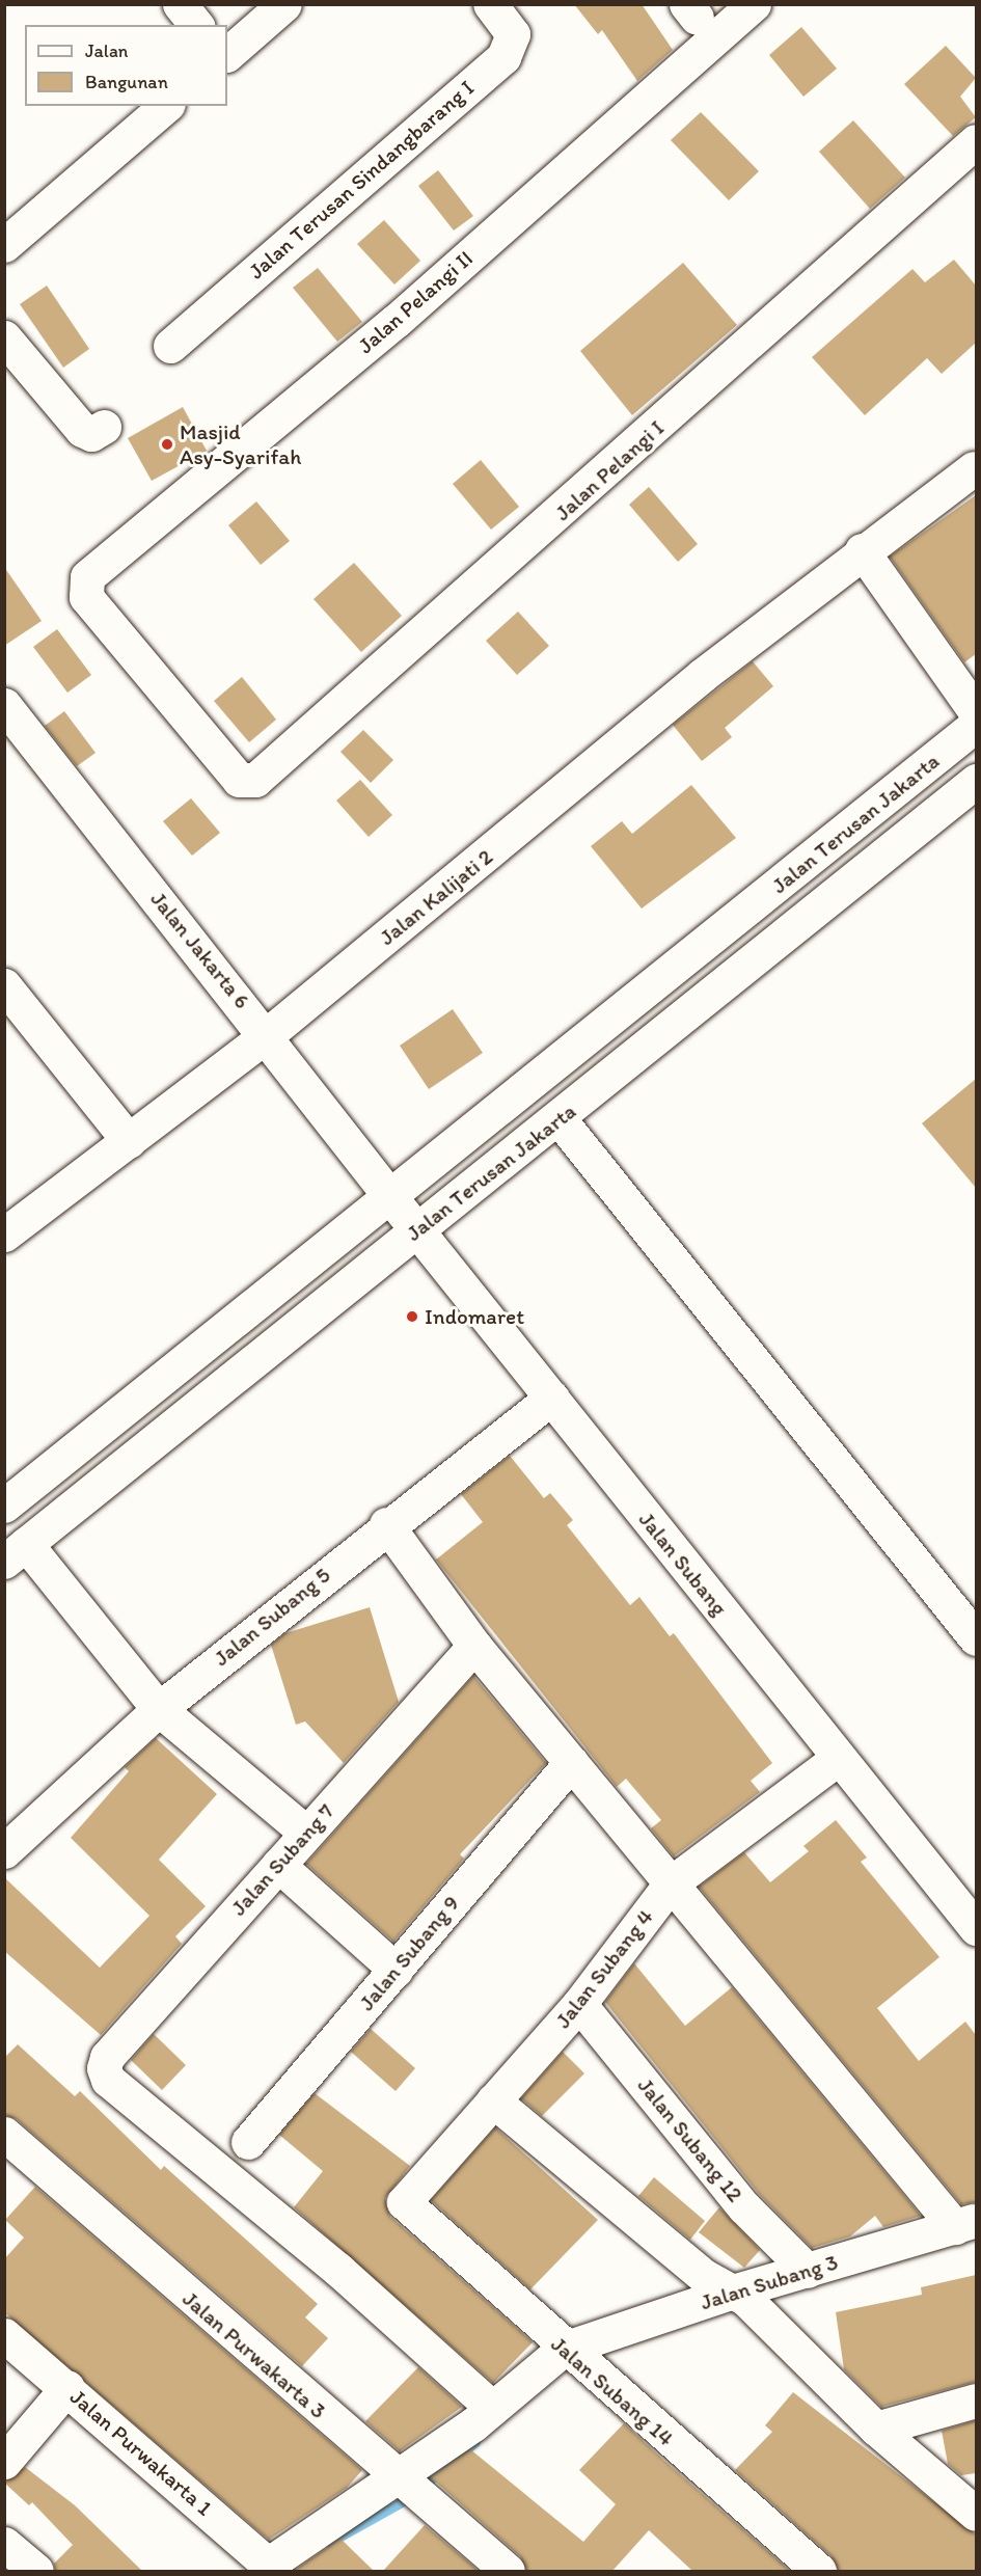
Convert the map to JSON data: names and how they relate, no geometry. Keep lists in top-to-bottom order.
{
  "streets": {
    "street": [
      "Jalan Terusan Sindangbarang I",
      "Jalan Pelangi II",
      "Jalan Pelangi I",
      "Jalan Terusan Jakarta",
      "Jalan Kalijati 2",
      "Jalan Jakarta 6",
      "Jalan Subang",
      "Jalan Subang 5",
      "Jalan Subang 7",
      "Jalan Subang 9",
      "Jalan Subang 4",
      "Jalan Subang 12",
      "Jalan Subang 3",
      "Jalan Purwakarta 3",
      "Jalan Subang 14",
      "Jalan Purwakarta 1"
    ]
  },
  "crossings": [
    ["Jalan Pelangi II", "Jalan Pelangi I"],
    ["Jalan Terusan Jakarta", "Jalan Jakarta 6"],
    ["Jalan Terusan Jakarta", "Jalan Subang"],
    ["Jalan Kalijati 2", "Jalan Jakarta 6"],
    ["Jalan Jakarta 6", "Jalan Subang"],
    ["Jalan Subang", "Jalan Subang 5"],
    ["Jalan Subang", "Jalan Subang 4"],
    ["Jalan Subang 4", "Jalan Subang 12"],
    ["Jalan Subang 4", "Jalan Subang 14"],
    ["Jalan Subang 12", "Jalan Subang 3"],
    ["Jalan Subang 3", "Jalan Subang 14"]
  ],
  "places": ["Masjid Asy-Syarifah", "Indomaret"],
  "legend": ["Jalan", "Bangunan"]
}
